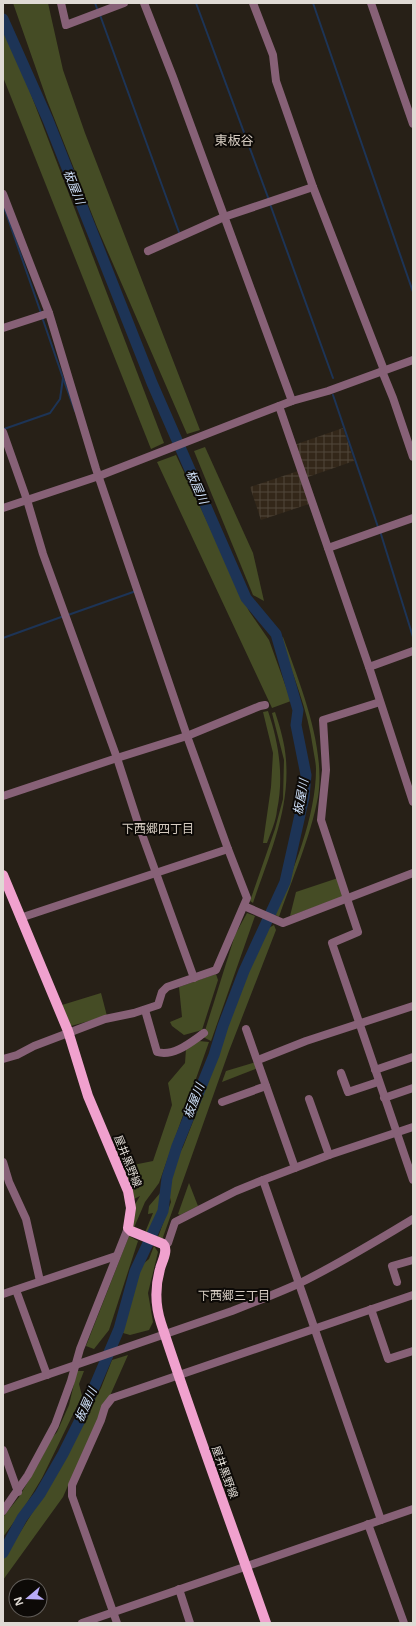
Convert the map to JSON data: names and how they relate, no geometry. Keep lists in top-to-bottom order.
{
  "streets": {
    "main road": ["屋井黒野線"]
  },
  "districts": ["東板谷", "下西郷四丁目", "下西郷三丁目"],
  "water": ["板屋川"],
  "north": "left"
}
